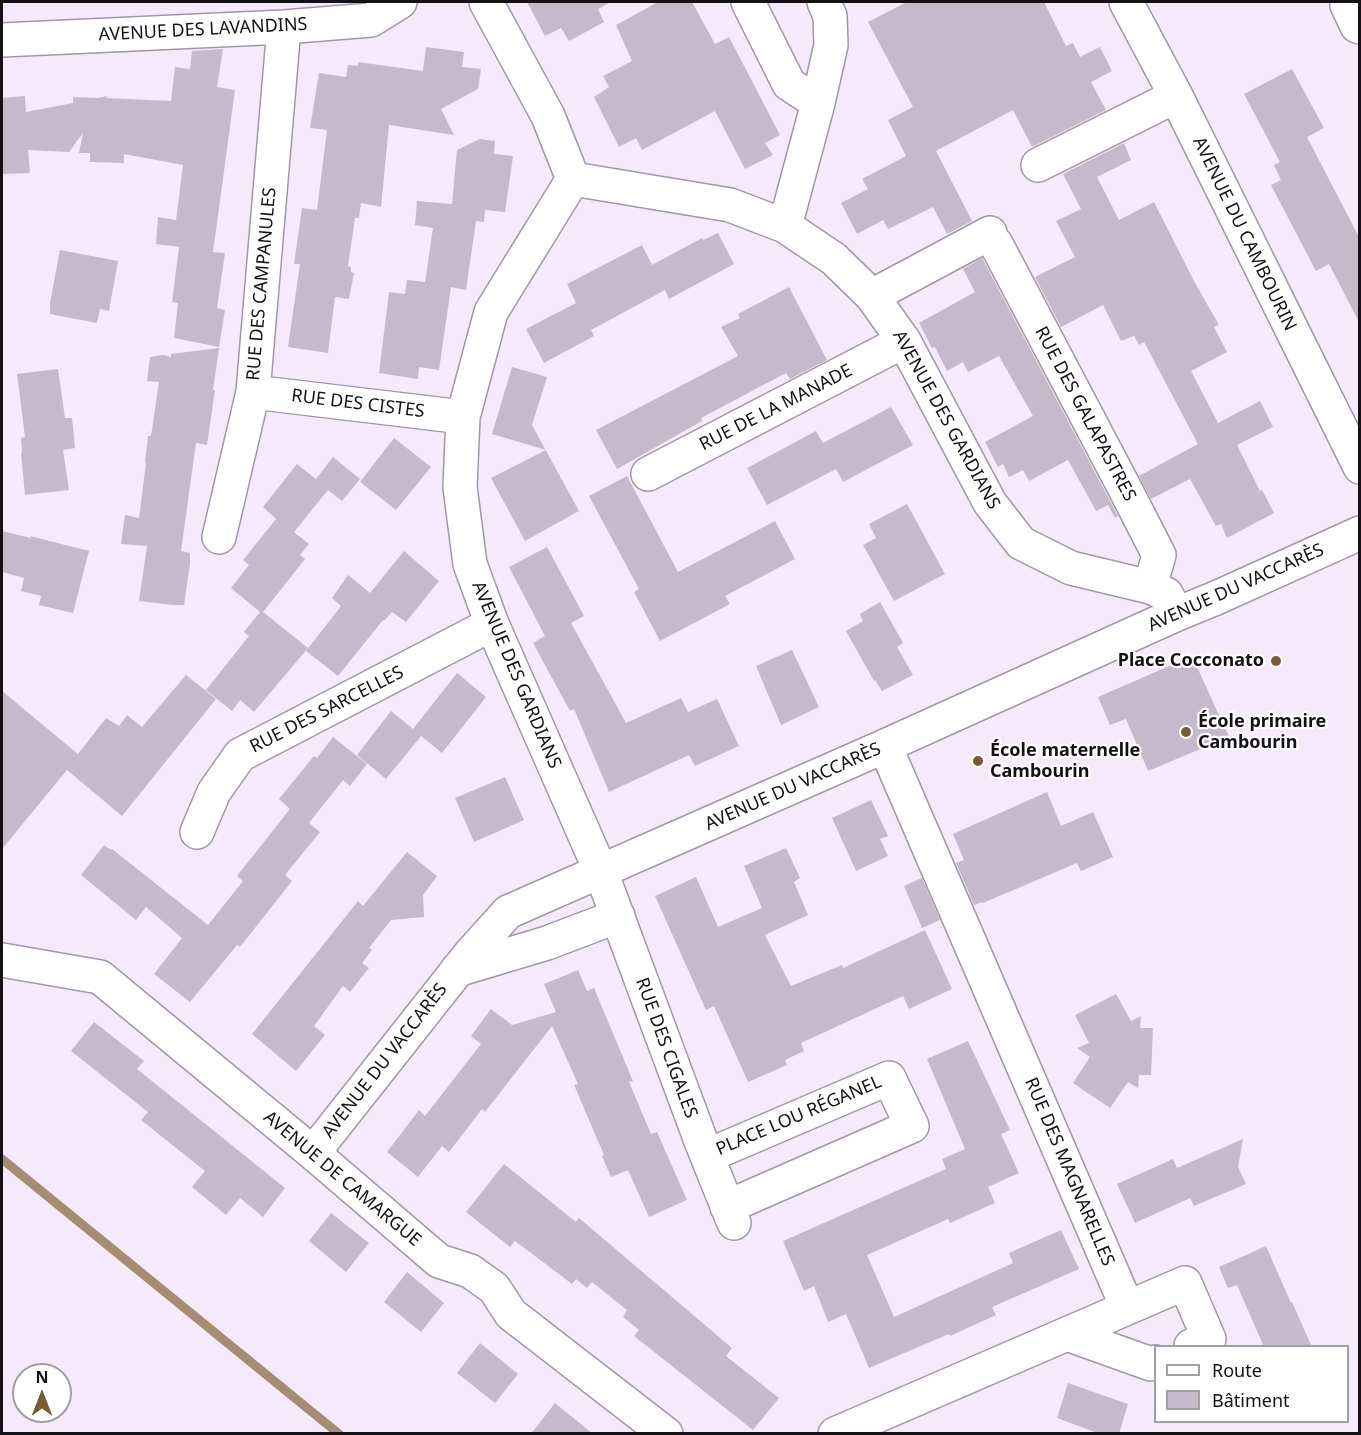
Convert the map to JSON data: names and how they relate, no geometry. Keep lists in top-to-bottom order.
{
  "streets": {
    "street": [
      "AVENUE DES LAVANDINS",
      "AVENUE DU CAMBOURIN",
      "RUE DES CAMPANULES",
      "RUE DES CISTES",
      "RUE DE LA MANADE",
      "RUE DES GALAPASTRES",
      "AVENUE DES GARDIANS",
      "AVENUE DU VACCARÈS",
      "RUE DES SARCELLES",
      "RUE DES CIGALES",
      "PLACE LOU RÉGANEL",
      "RUE DES MAGNARELLES",
      "AVENUE DE CAMARGUE"
    ]
  },
  "crossings": [
    ["AVENUE DES LAVANDINS", "RUE DES CAMPANULES"],
    ["RUE DES CAMPANULES", "RUE DES CISTES"],
    ["RUE DES CISTES", "AVENUE DES GARDIANS"],
    ["RUE DE LA MANADE", "AVENUE DES GARDIANS"],
    ["RUE DES GALAPASTRES", "AVENUE DES GARDIANS"],
    ["AVENUE DES GARDIANS", "AVENUE DU VACCARÈS"],
    ["AVENUE DES GARDIANS", "RUE DES SARCELLES"],
    ["AVENUE DES GARDIANS", "RUE DES CIGALES"],
    ["AVENUE DU VACCARÈS", "RUE DES CIGALES"],
    ["AVENUE DU VACCARÈS", "RUE DES MAGNARELLES"],
    ["AVENUE DU VACCARÈS", "AVENUE DE CAMARGUE"],
    ["RUE DES CIGALES", "PLACE LOU RÉGANEL"]
  ],
  "places": ["Place Cocconato", "École primaire Cambourin", "École maternelle Cambourin"],
  "legend": ["Route", "Bâtiment"],
  "north": "top"
}
